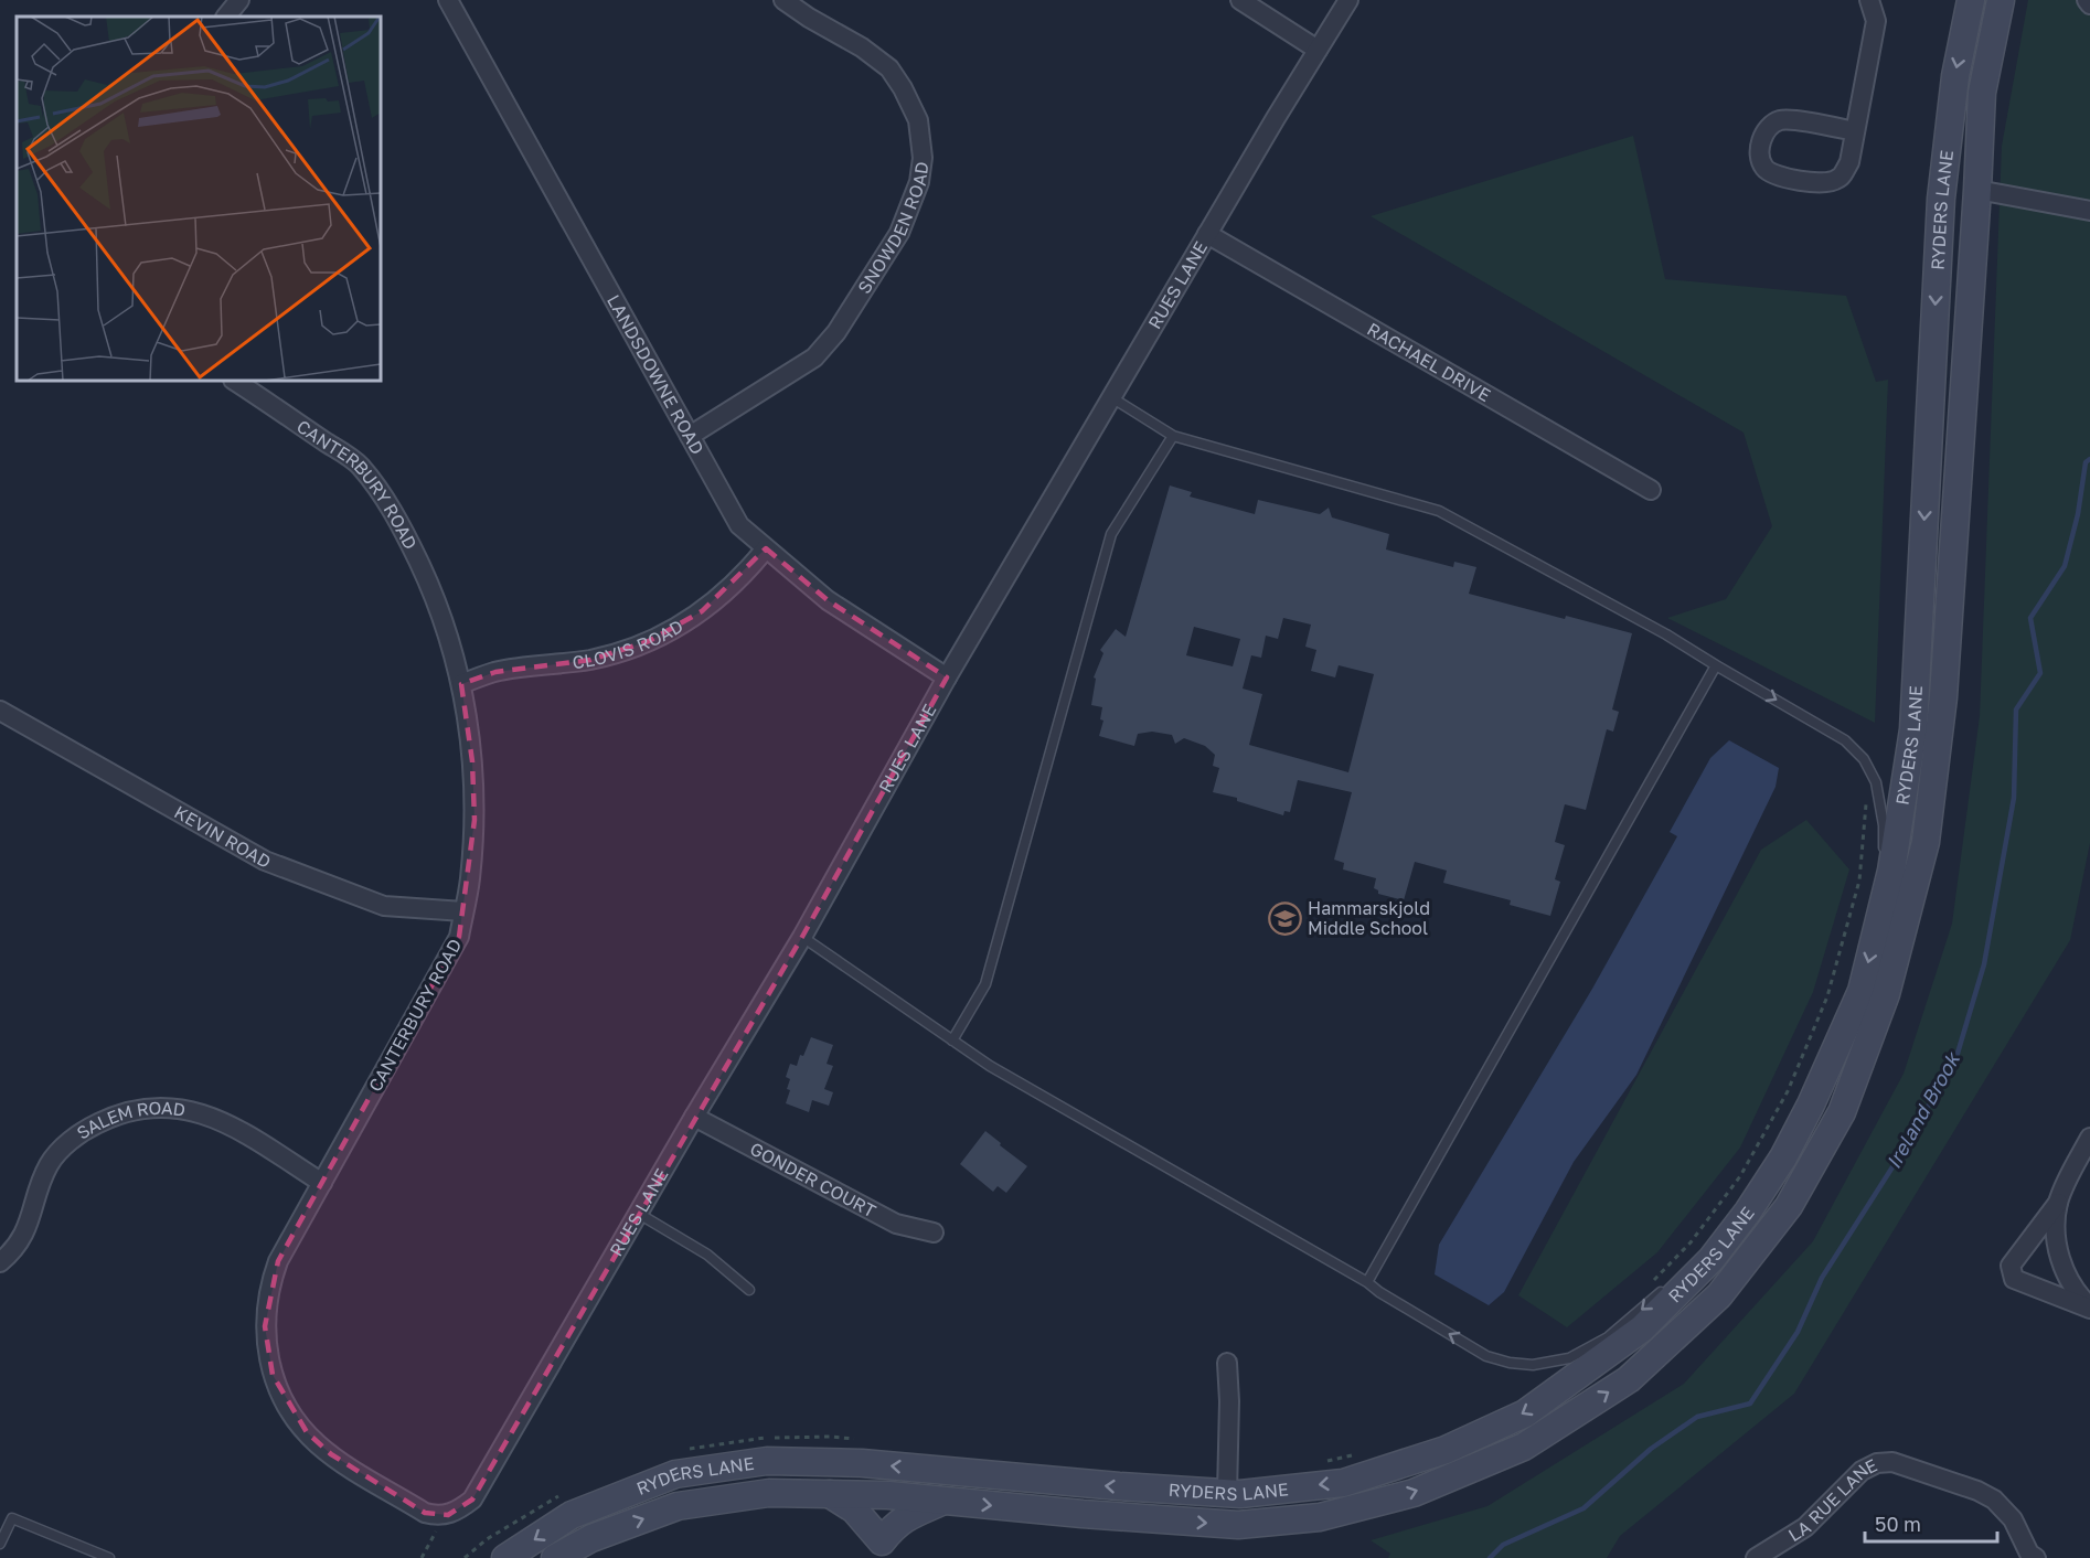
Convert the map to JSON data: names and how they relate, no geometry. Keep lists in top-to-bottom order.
{
  "streets": {
    "main road": ["RYDERS LANE"],
    "street": [
      "SNOWDEN ROAD",
      "RUES LANE",
      "RACHAEL DRIVE",
      "LANDSDOWNE ROAD",
      "CANTERBURY ROAD",
      "CLOVIS ROAD",
      "KEVIN ROAD",
      "SALEM ROAD",
      "GONDER COURT",
      "LA RUE LANE"
    ]
  },
  "crossings": [
    ["SNOWDEN ROAD", "LANDSDOWNE ROAD"],
    ["RUES LANE", "RACHAEL DRIVE"],
    ["RUES LANE", "LANDSDOWNE ROAD"],
    ["RUES LANE", "CANTERBURY ROAD"],
    ["RUES LANE", "GONDER COURT"],
    ["LANDSDOWNE ROAD", "CLOVIS ROAD"],
    ["CANTERBURY ROAD", "CLOVIS ROAD"],
    ["CANTERBURY ROAD", "KEVIN ROAD"],
    ["CANTERBURY ROAD", "SALEM ROAD"]
  ],
  "water": ["Ireland Brook"],
  "places": {
    "school or university": ["Hammarskjold Middle School"]
  },
  "scale_bar": "50 m"
}
